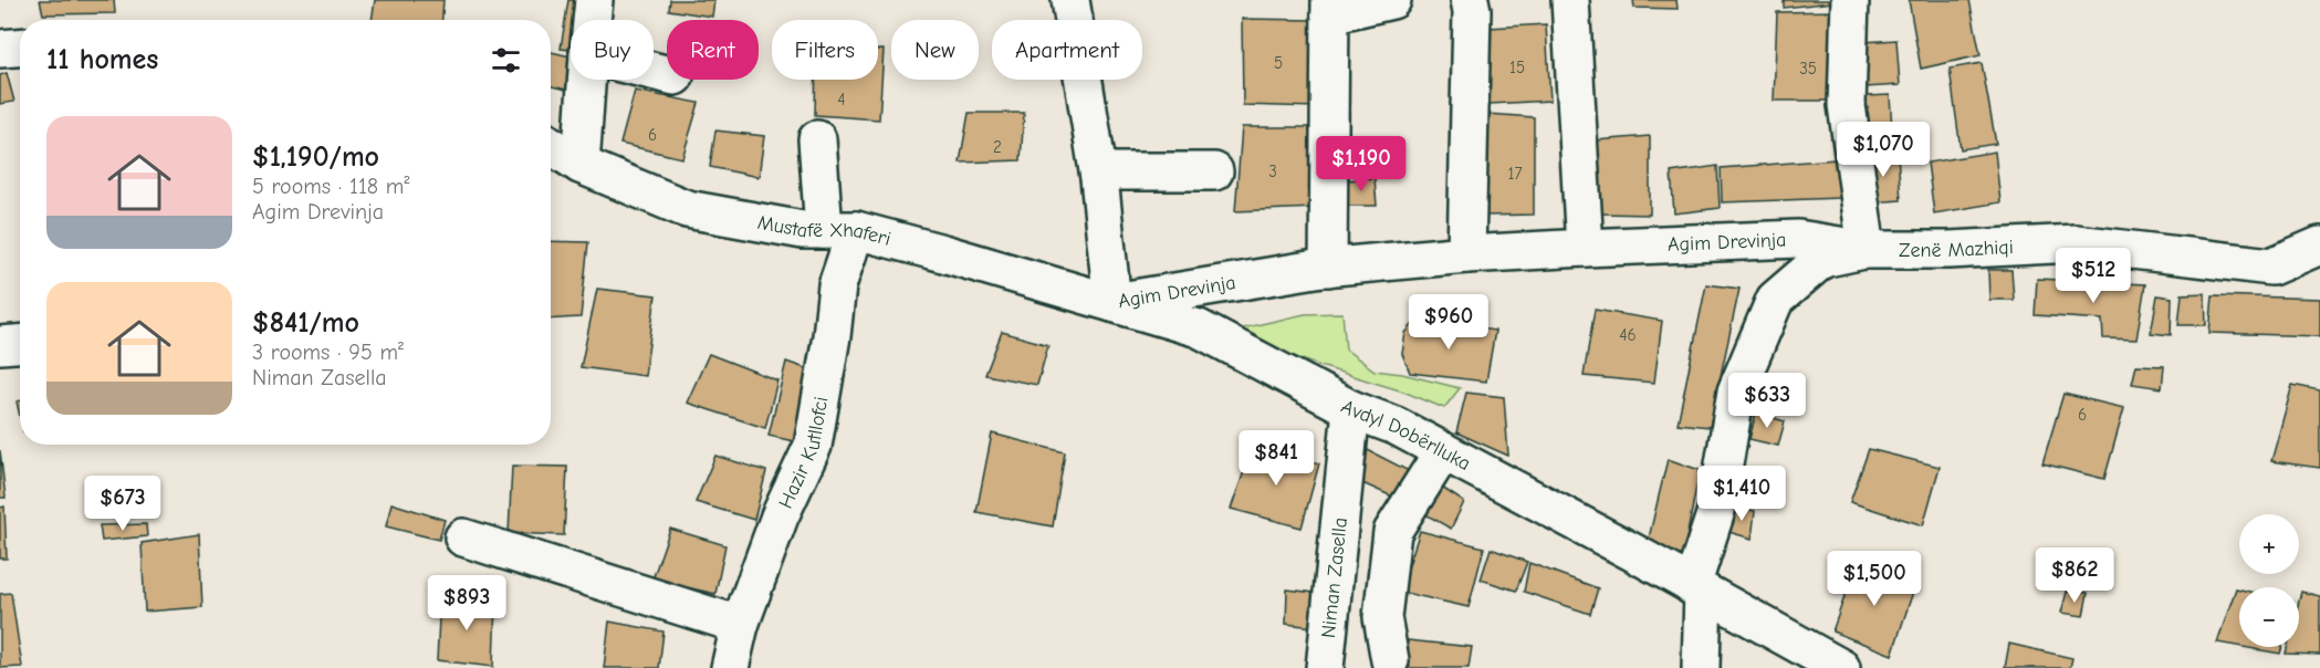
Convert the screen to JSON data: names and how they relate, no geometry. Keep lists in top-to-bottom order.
{
  "streets": {
    "street": [
      "Mustafë Xhaferi",
      "Agim Drevinja",
      "Zenë Mazhiqi",
      "Avdyl Dobërlluka",
      "Hazir Kutllofci",
      "Niman Zasella"
    ]
  },
  "crossings": [
    ["Mustafë Xhaferi", "Agim Drevinja"],
    ["Mustafë Xhaferi", "Avdyl Dobërlluka"],
    ["Mustafë Xhaferi", "Hazir Kutllofci"],
    ["Agim Drevinja", "Zenë Mazhiqi"],
    ["Agim Drevinja", "Avdyl Dobërlluka"],
    ["Avdyl Dobërlluka", "Niman Zasella"]
  ],
  "house_numbers": [
    "5",
    "15",
    "35",
    "4",
    "6",
    "2",
    "3",
    "17",
    "46",
    "6"
  ],
  "page": {
    "chip": [
      "Buy",
      "Rent",
      "Filters",
      "New",
      "Apartment"
    ],
    "heading": "11 homes",
    "list": [
      {
        "name": "$1,190/mo",
        "note": "5 rooms · 118 m² · Agim Drevinja"
      },
      {
        "name": "$841/mo",
        "note": "3 rooms · 95 m² · Niman Zasella"
      }
    ],
    "price": [
      "$1,070",
      "$1,190",
      "$512",
      "$960",
      "$633",
      "$841",
      "$1,410",
      "$673",
      "$862",
      "$1,500",
      "$893"
    ],
    "map_buttons": ["+", "−"]
  }
}
